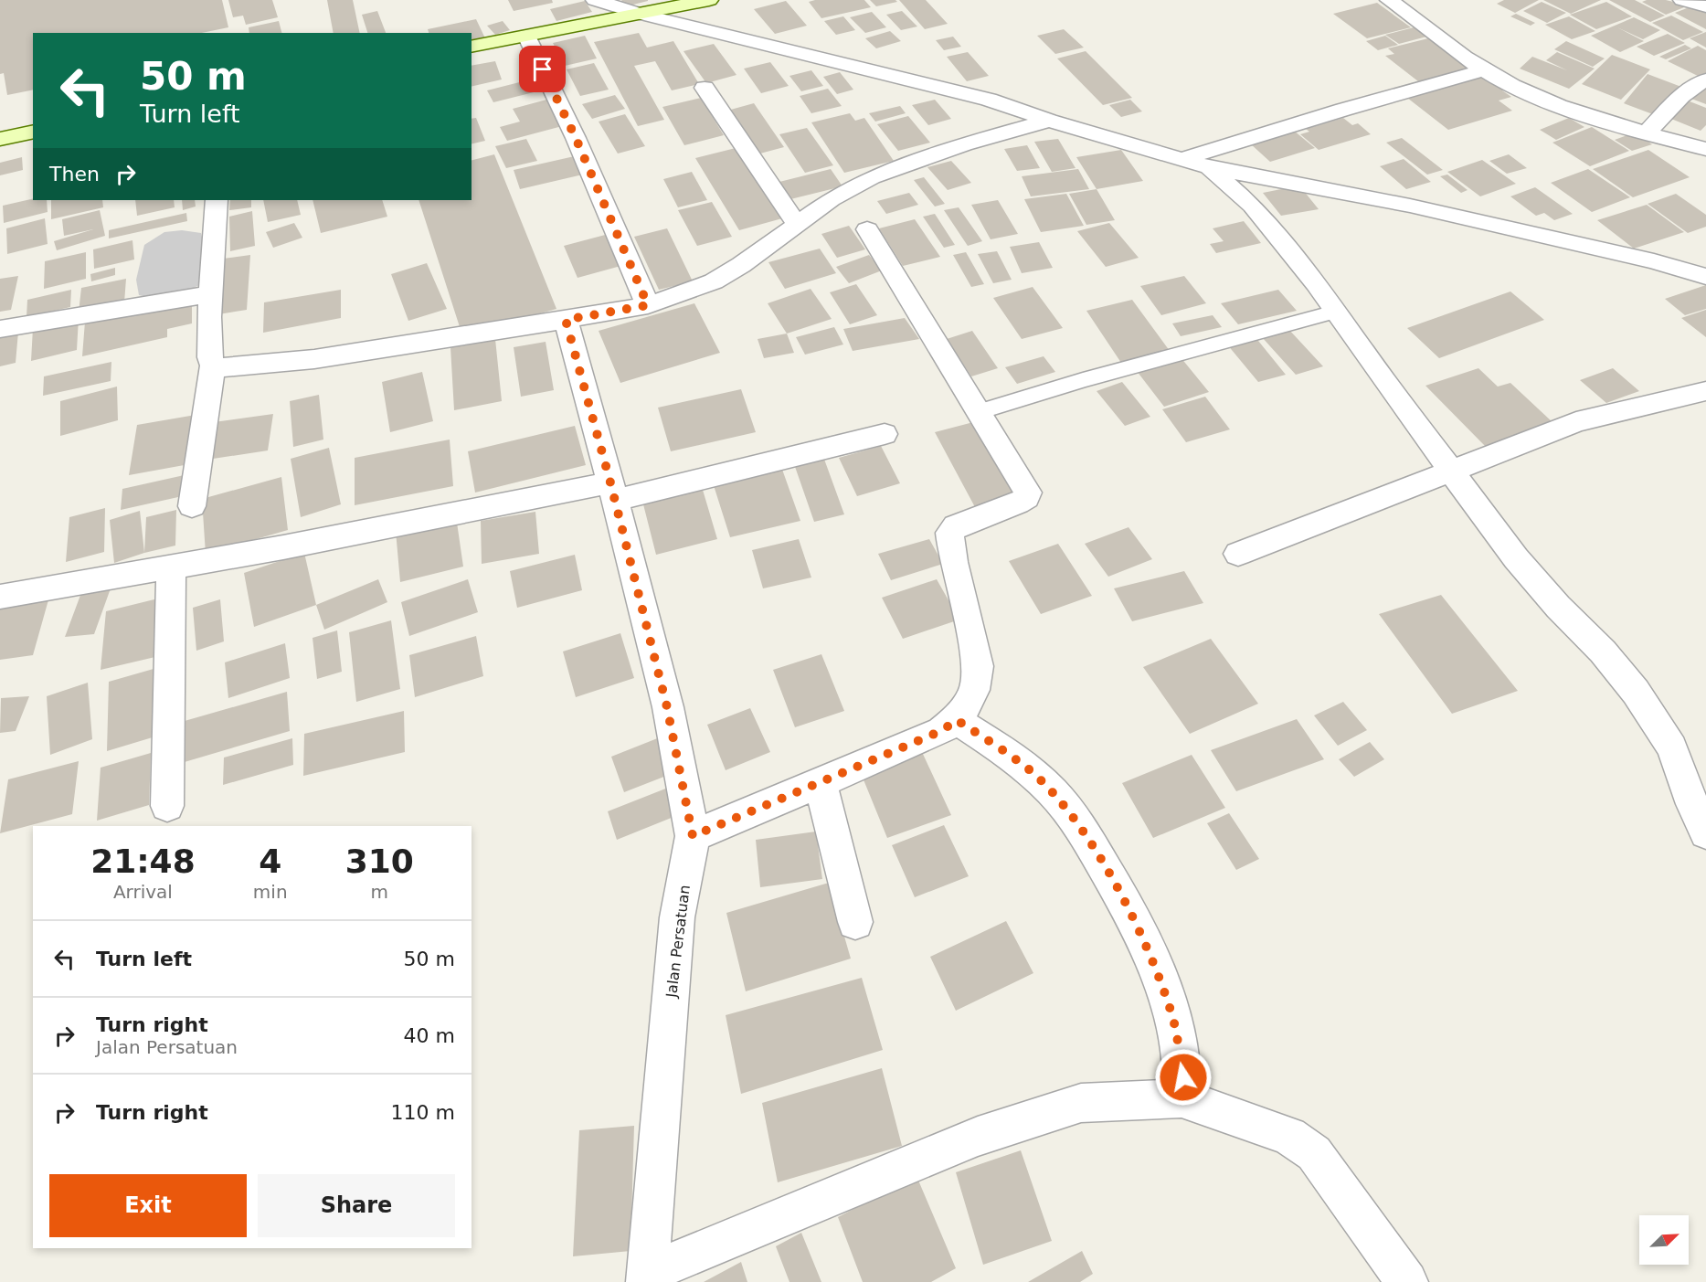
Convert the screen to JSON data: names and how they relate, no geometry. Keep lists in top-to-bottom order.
{
  "streets": {
    "street": ["Jalan Persatuan"]
  },
  "north": "top right",
  "page": {
    "turn": ["50 m", "Turn left"],
    "then": "Then",
    "eta": [
      "21:48",
      "Arrival",
      "4",
      "min",
      "310",
      "m"
    ],
    "list": [
      {
        "name": "Turn left",
        "value": "50 m"
      },
      {
        "name": "Turn right",
        "note": "Jalan Persatuan",
        "value": "40 m"
      },
      {
        "name": "Turn right",
        "value": "110 m"
      }
    ],
    "buttons": ["Exit", "Share"]
  }
}
